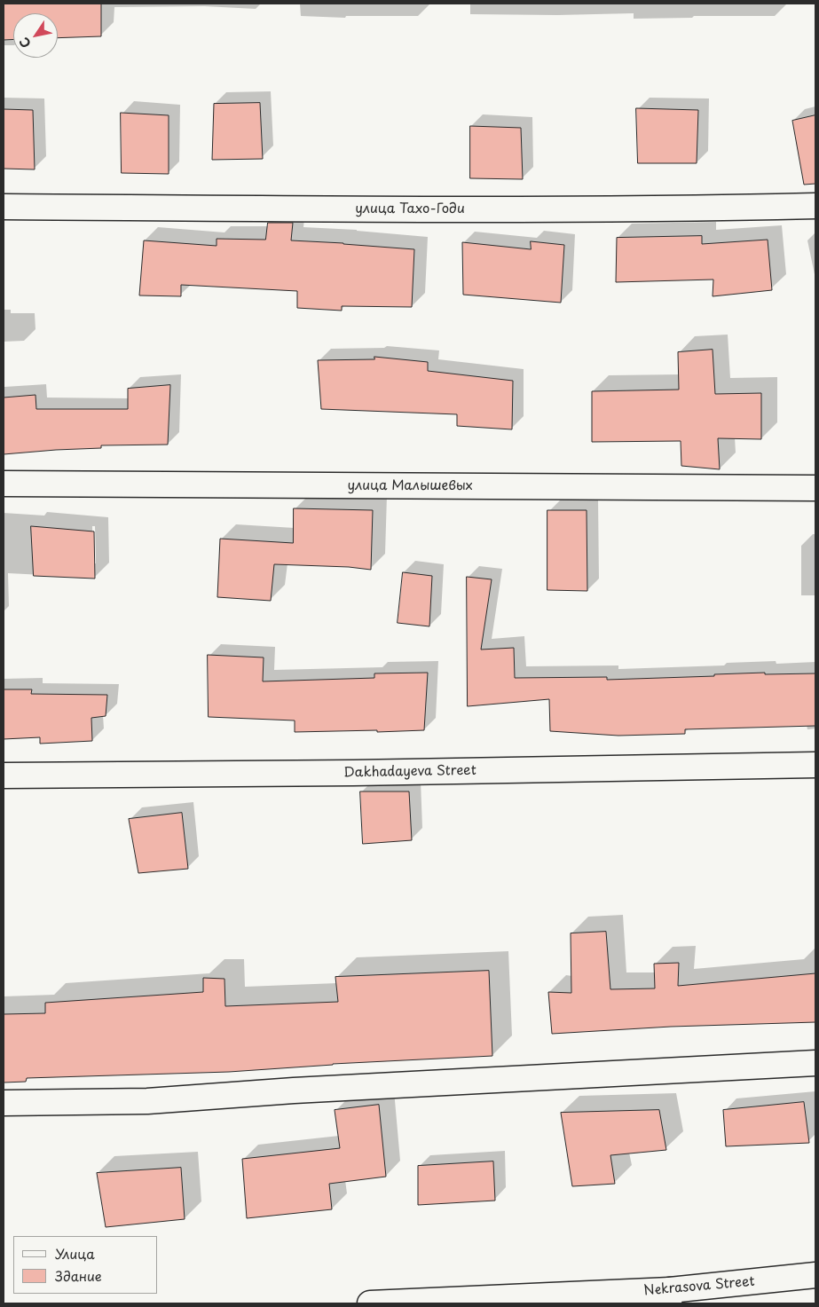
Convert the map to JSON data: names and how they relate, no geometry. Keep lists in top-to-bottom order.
{
  "streets": {
    "street": [
      "улица Тахо-Годи",
      "улица Малышевых",
      "Dakhadayeva Street",
      "Nekrasova Street"
    ]
  },
  "legend": ["Улица", "Здание"],
  "north": "bottom left"
}
